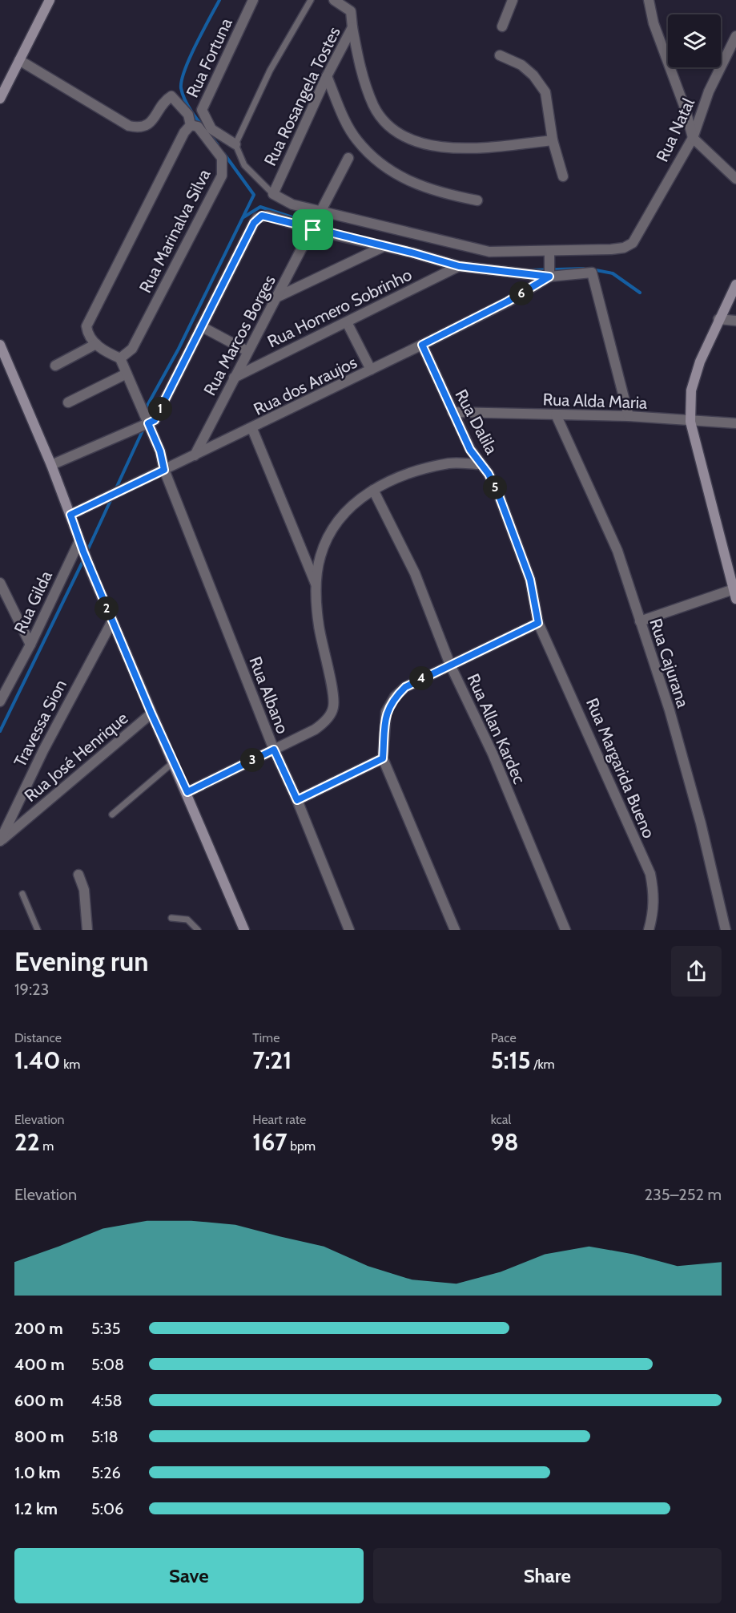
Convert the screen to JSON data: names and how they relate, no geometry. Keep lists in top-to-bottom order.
{
  "streets": {
    "street": [
      "Rua Fortuna",
      "Rua Rosangela Tostes",
      "Rua Natal",
      "Rua Marinalva Silva",
      "Rua Homero Sobrinho",
      "Rua Marcos Borges",
      "Rua dos Araujos",
      "Rua Alda Maria",
      "Rua Dalila",
      "Rua Gilda",
      "Rua Cajurana",
      "Rua Albano",
      "Travessa Sion",
      "Rua Allan Kardec",
      "Rua José Henrique",
      "Rua Margarida Bueno"
    ]
  },
  "crossings": [
    ["Rua Marinalva Silva", "Rua Albano"],
    ["Rua Homero Sobrinho", "Rua Marcos Borges"],
    ["Rua Marcos Borges", "Rua dos Araujos"],
    ["Rua dos Araujos", "Rua Dalila"],
    ["Rua dos Araujos", "Rua Albano"],
    ["Rua Alda Maria", "Rua Dalila"],
    ["Rua Alda Maria", "Rua Cajurana"],
    ["Rua Dalila", "Rua Margarida Bueno"],
    ["Travessa Sion", "Rua José Henrique"]
  ],
  "page": {
    "pins": [
      "6",
      "1",
      "5",
      "2",
      "4",
      "3"
    ],
    "heading": ["Evening run", "19:23"],
    "stats": [
      ["Distance", "1.40 km"],
      ["Time", "7:21"],
      ["Pace", "5:15 /km"],
      ["Elevation", "22 m"],
      ["Heart rate", "167 bpm"],
      ["kcal", "98"]
    ],
    "chart": ["Elevation", "235–252 m"],
    "list": [
      {
        "name": "200 m",
        "note": "5:35"
      },
      {
        "name": "400 m",
        "note": "5:08"
      },
      {
        "name": "600 m",
        "note": "4:58"
      },
      {
        "name": "800 m",
        "note": "5:18"
      },
      {
        "name": "1.0 km",
        "note": "5:26"
      },
      {
        "name": "1.2 km",
        "note": "5:06"
      }
    ],
    "buttons": ["Save", "Share"]
  }
}
